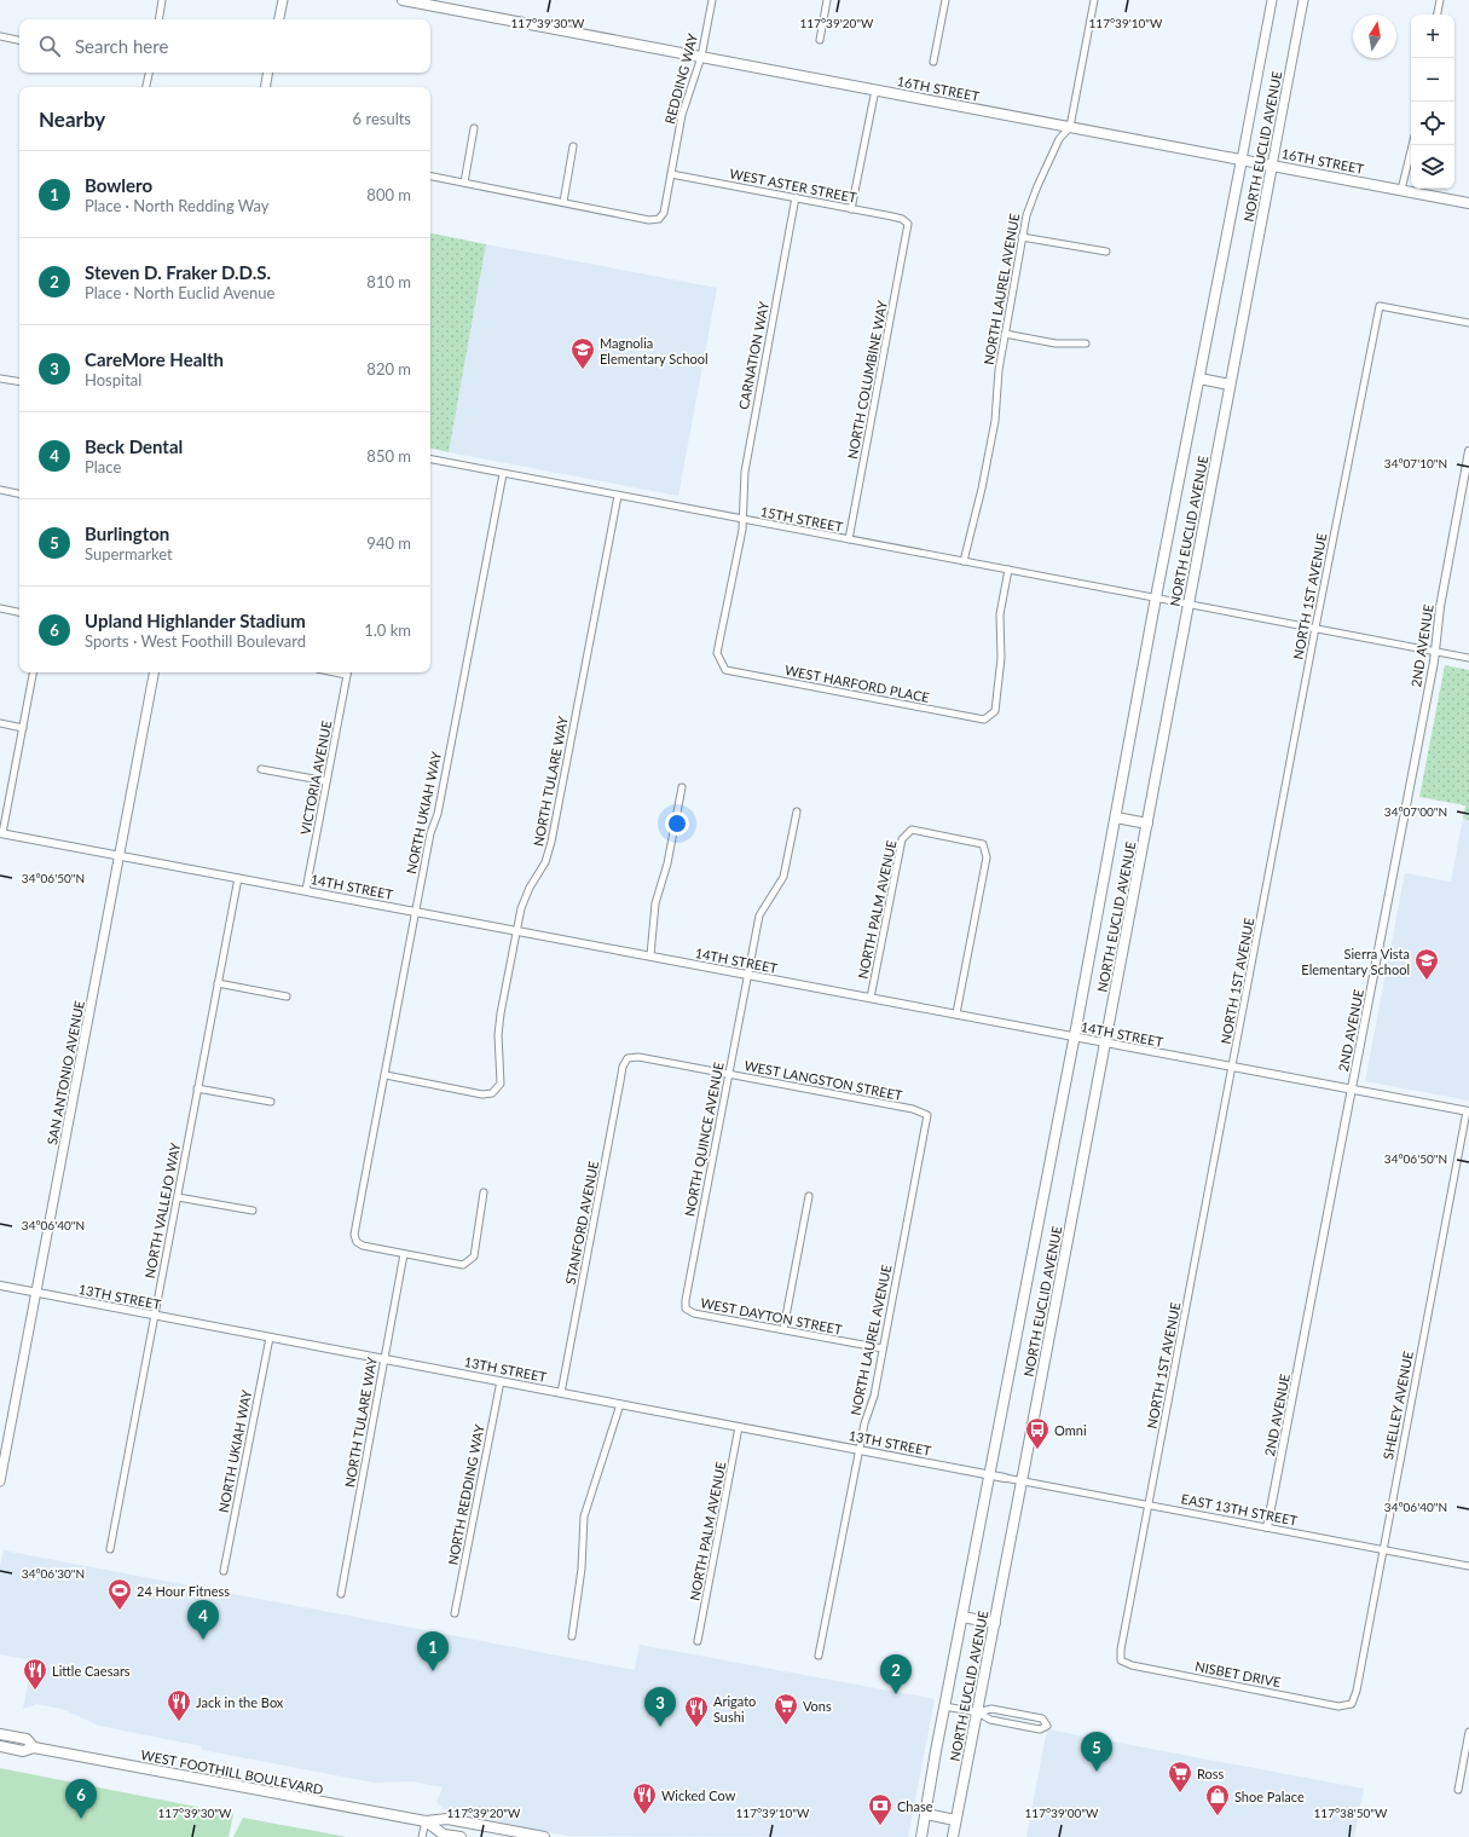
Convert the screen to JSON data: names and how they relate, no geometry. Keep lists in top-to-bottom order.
{
  "streets": {
    "main road": [
      "16TH STREET",
      "NORTH EUCLID AVENUE",
      "SAN ANTONIO AVENUE",
      "WEST FOOTHILL BOULEVARD"
    ],
    "street": [
      "REDDING WAY",
      "WEST ASTER STREET",
      "NORTH LAUREL AVENUE",
      "CARNATION WAY",
      "NORTH COLUMBINE WAY",
      "15TH STREET",
      "NORTH 1ST AVENUE",
      "2ND AVENUE",
      "WEST HARFORD PLACE",
      "VICTORIA AVENUE",
      "NORTH TULARE WAY",
      "NORTH UKIAH WAY",
      "14TH STREET",
      "NORTH PALM AVENUE",
      "WEST LANGSTON STREET",
      "NORTH QUINCE AVENUE",
      "NORTH VALLEJO WAY",
      "STANFORD AVENUE",
      "13TH STREET",
      "WEST DAYTON STREET",
      "SHELLEY AVENUE",
      "NORTH REDDING WAY",
      "EAST 13TH STREET",
      "NISBET DRIVE"
    ]
  },
  "crossings": [
    ["REDDING WAY", "16TH STREET"],
    ["REDDING WAY", "WEST ASTER STREET"],
    ["16TH STREET", "NORTH EUCLID AVENUE"],
    ["16TH STREET", "NORTH LAUREL AVENUE"],
    ["NORTH EUCLID AVENUE", "15TH STREET"],
    ["NORTH EUCLID AVENUE", "14TH STREET"],
    ["NORTH EUCLID AVENUE", "13TH STREET"],
    ["NORTH EUCLID AVENUE", "EAST 13TH STREET"],
    ["WEST ASTER STREET", "CARNATION WAY"],
    ["WEST ASTER STREET", "NORTH COLUMBINE WAY"],
    ["NORTH LAUREL AVENUE", "15TH STREET"],
    ["NORTH LAUREL AVENUE", "WEST LANGSTON STREET"],
    ["NORTH LAUREL AVENUE", "13TH STREET"],
    ["NORTH LAUREL AVENUE", "WEST DAYTON STREET"],
    ["CARNATION WAY", "15TH STREET"],
    ["CARNATION WAY", "WEST HARFORD PLACE"],
    ["NORTH COLUMBINE WAY", "15TH STREET"],
    ["15TH STREET", "NORTH 1ST AVENUE"],
    ["15TH STREET", "2ND AVENUE"],
    ["15TH STREET", "WEST HARFORD PLACE"],
    ["15TH STREET", "NORTH TULARE WAY"],
    ["15TH STREET", "NORTH UKIAH WAY"],
    ["NORTH 1ST AVENUE", "14TH STREET"],
    ["NORTH 1ST AVENUE", "EAST 13TH STREET"],
    ["NORTH 1ST AVENUE", "NISBET DRIVE"],
    ["2ND AVENUE", "14TH STREET"],
    ["2ND AVENUE", "EAST 13TH STREET"],
    ["VICTORIA AVENUE", "14TH STREET"],
    ["NORTH TULARE WAY", "NORTH UKIAH WAY"],
    ["NORTH TULARE WAY", "14TH STREET"],
    ["NORTH TULARE WAY", "13TH STREET"],
    ["NORTH UKIAH WAY", "14TH STREET"],
    ["NORTH UKIAH WAY", "13TH STREET"],
    ["14TH STREET", "NORTH PALM AVENUE"],
    ["14TH STREET", "SAN ANTONIO AVENUE"],
    ["14TH STREET", "NORTH QUINCE AVENUE"],
    ["14TH STREET", "NORTH VALLEJO WAY"],
    ["14TH STREET", "SHELLEY AVENUE"],
    ["NORTH PALM AVENUE", "13TH STREET"],
    ["SAN ANTONIO AVENUE", "13TH STREET"],
    ["WEST LANGSTON STREET", "NORTH QUINCE AVENUE"],
    ["WEST LANGSTON STREET", "STANFORD AVENUE"],
    ["NORTH QUINCE AVENUE", "WEST DAYTON STREET"],
    ["NORTH VALLEJO WAY", "13TH STREET"],
    ["STANFORD AVENUE", "13TH STREET"],
    ["13TH STREET", "NORTH REDDING WAY"],
    ["13TH STREET", "EAST 13TH STREET"],
    ["SHELLEY AVENUE", "EAST 13TH STREET"],
    ["SHELLEY AVENUE", "NISBET DRIVE"]
  ],
  "places": {
    "school or university": ["Magnolia Elementary School", "Sierra Vista Elementary School"],
    "bus stop": ["Omni"],
    "sports": ["24 Hour Fitness"],
    "restaurant": [
      "Little Caesars",
      "Jack in the Box",
      "Arigato Sushi",
      "Wicked Cow"
    ],
    "supermarket": ["Vons", "Ross"],
    "shop": ["Shoe Palace"],
    "bank": ["Chase"]
  },
  "north": "top",
  "page": {
    "map_buttons": ["+", "−"],
    "search": "Search here",
    "heading": ["Nearby", "6 results"],
    "list": [
      {
        "mark": "1",
        "name": "Bowlero",
        "note": "Place · North Redding Way",
        "value": "800 m"
      },
      {
        "mark": "2",
        "name": "Steven D. Fraker D.D.S.",
        "note": "Place · North Euclid Avenue",
        "value": "810 m"
      },
      {
        "mark": "3",
        "name": "CareMore Health",
        "note": "Hospital",
        "value": "820 m"
      },
      {
        "mark": "4",
        "name": "Beck Dental",
        "note": "Place",
        "value": "850 m"
      },
      {
        "mark": "5",
        "name": "Burlington",
        "note": "Supermarket",
        "value": "940 m"
      },
      {
        "mark": "6",
        "name": "Upland Highlander Stadium",
        "note": "Sports · West Foothill Boulevard",
        "value": "1.0 km"
      }
    ],
    "pins": [
      "4",
      "1",
      "2",
      "3",
      "5",
      "6"
    ]
  },
  "coordinates": [
    "117°39'30\"W",
    "117°39'20\"W",
    "117°39'10\"W",
    "34°07'10\"N",
    "34°07'00\"N",
    "34°06'50\"N",
    "34°06'40\"N",
    "34°06'30\"N",
    "117°39'00\"W",
    "117°38'50\"W"
  ]
}
